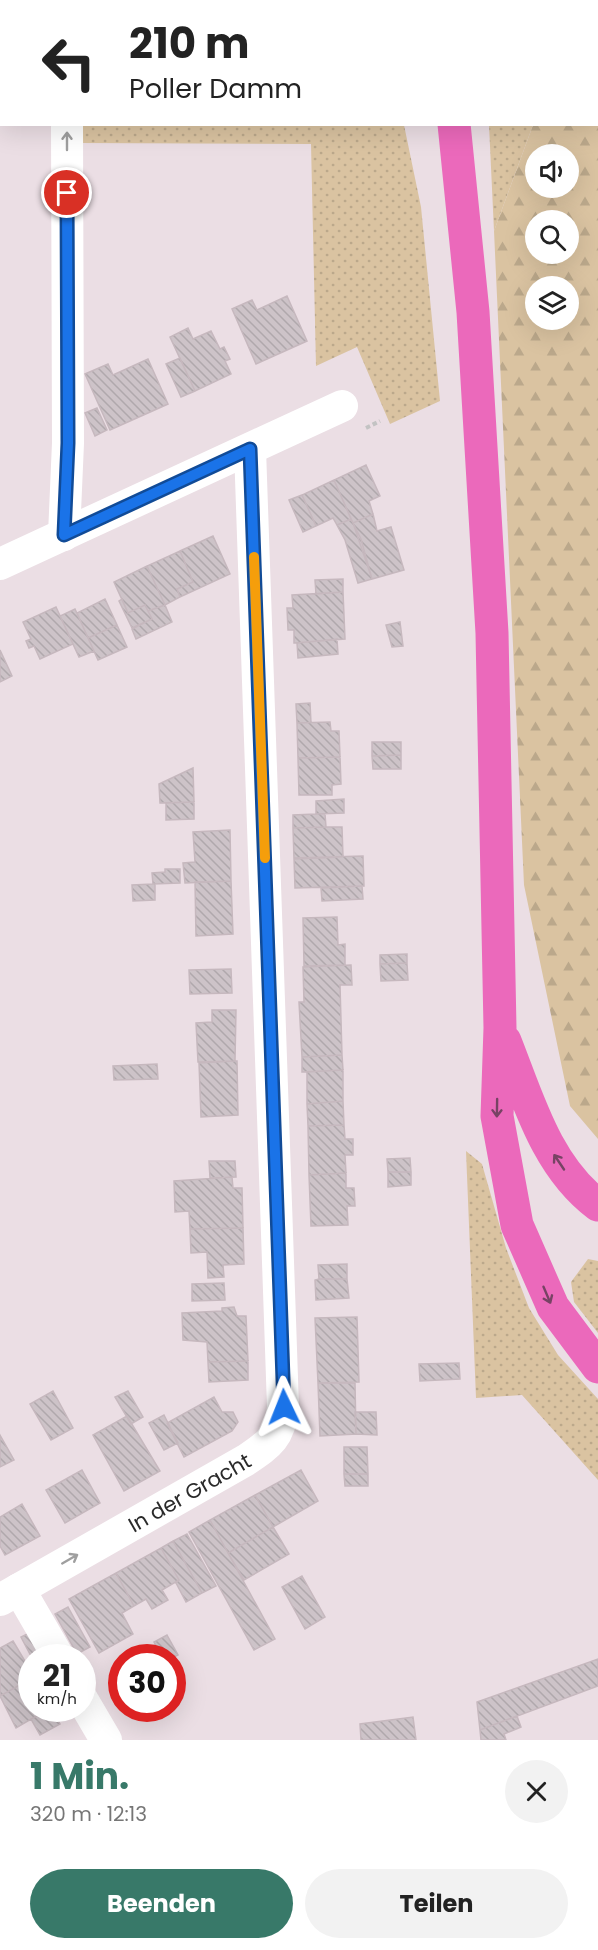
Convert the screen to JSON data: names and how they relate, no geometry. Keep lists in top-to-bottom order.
{
  "streets": {
    "street": ["In der Gracht"]
  },
  "one_way": ["In der Gracht"],
  "page": {
    "turn": ["210 m", "Poller Damm"],
    "speed": "21 km/h",
    "limit": "30",
    "heading": ["1 Min.", "320 m · 12:13"],
    "buttons": ["Beenden", "Teilen"]
  }
}
